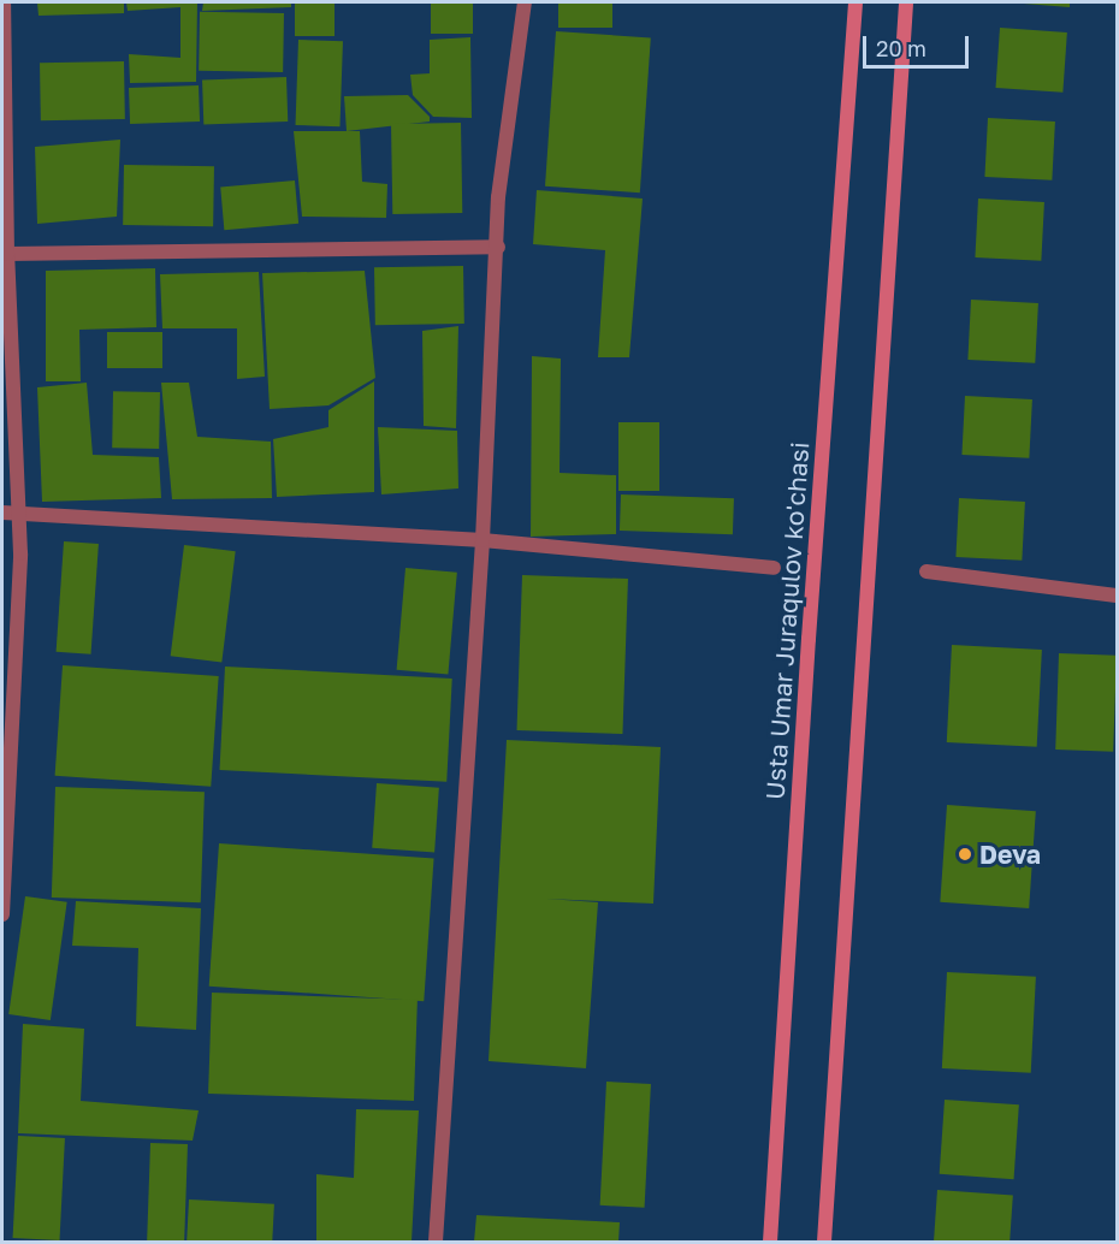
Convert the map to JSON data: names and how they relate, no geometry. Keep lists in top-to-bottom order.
{
  "streets": {
    "main road": ["Usta Umar Juraqulov ko'chasi"]
  },
  "places": ["Deva"],
  "scale_bar": "20 m"
}
